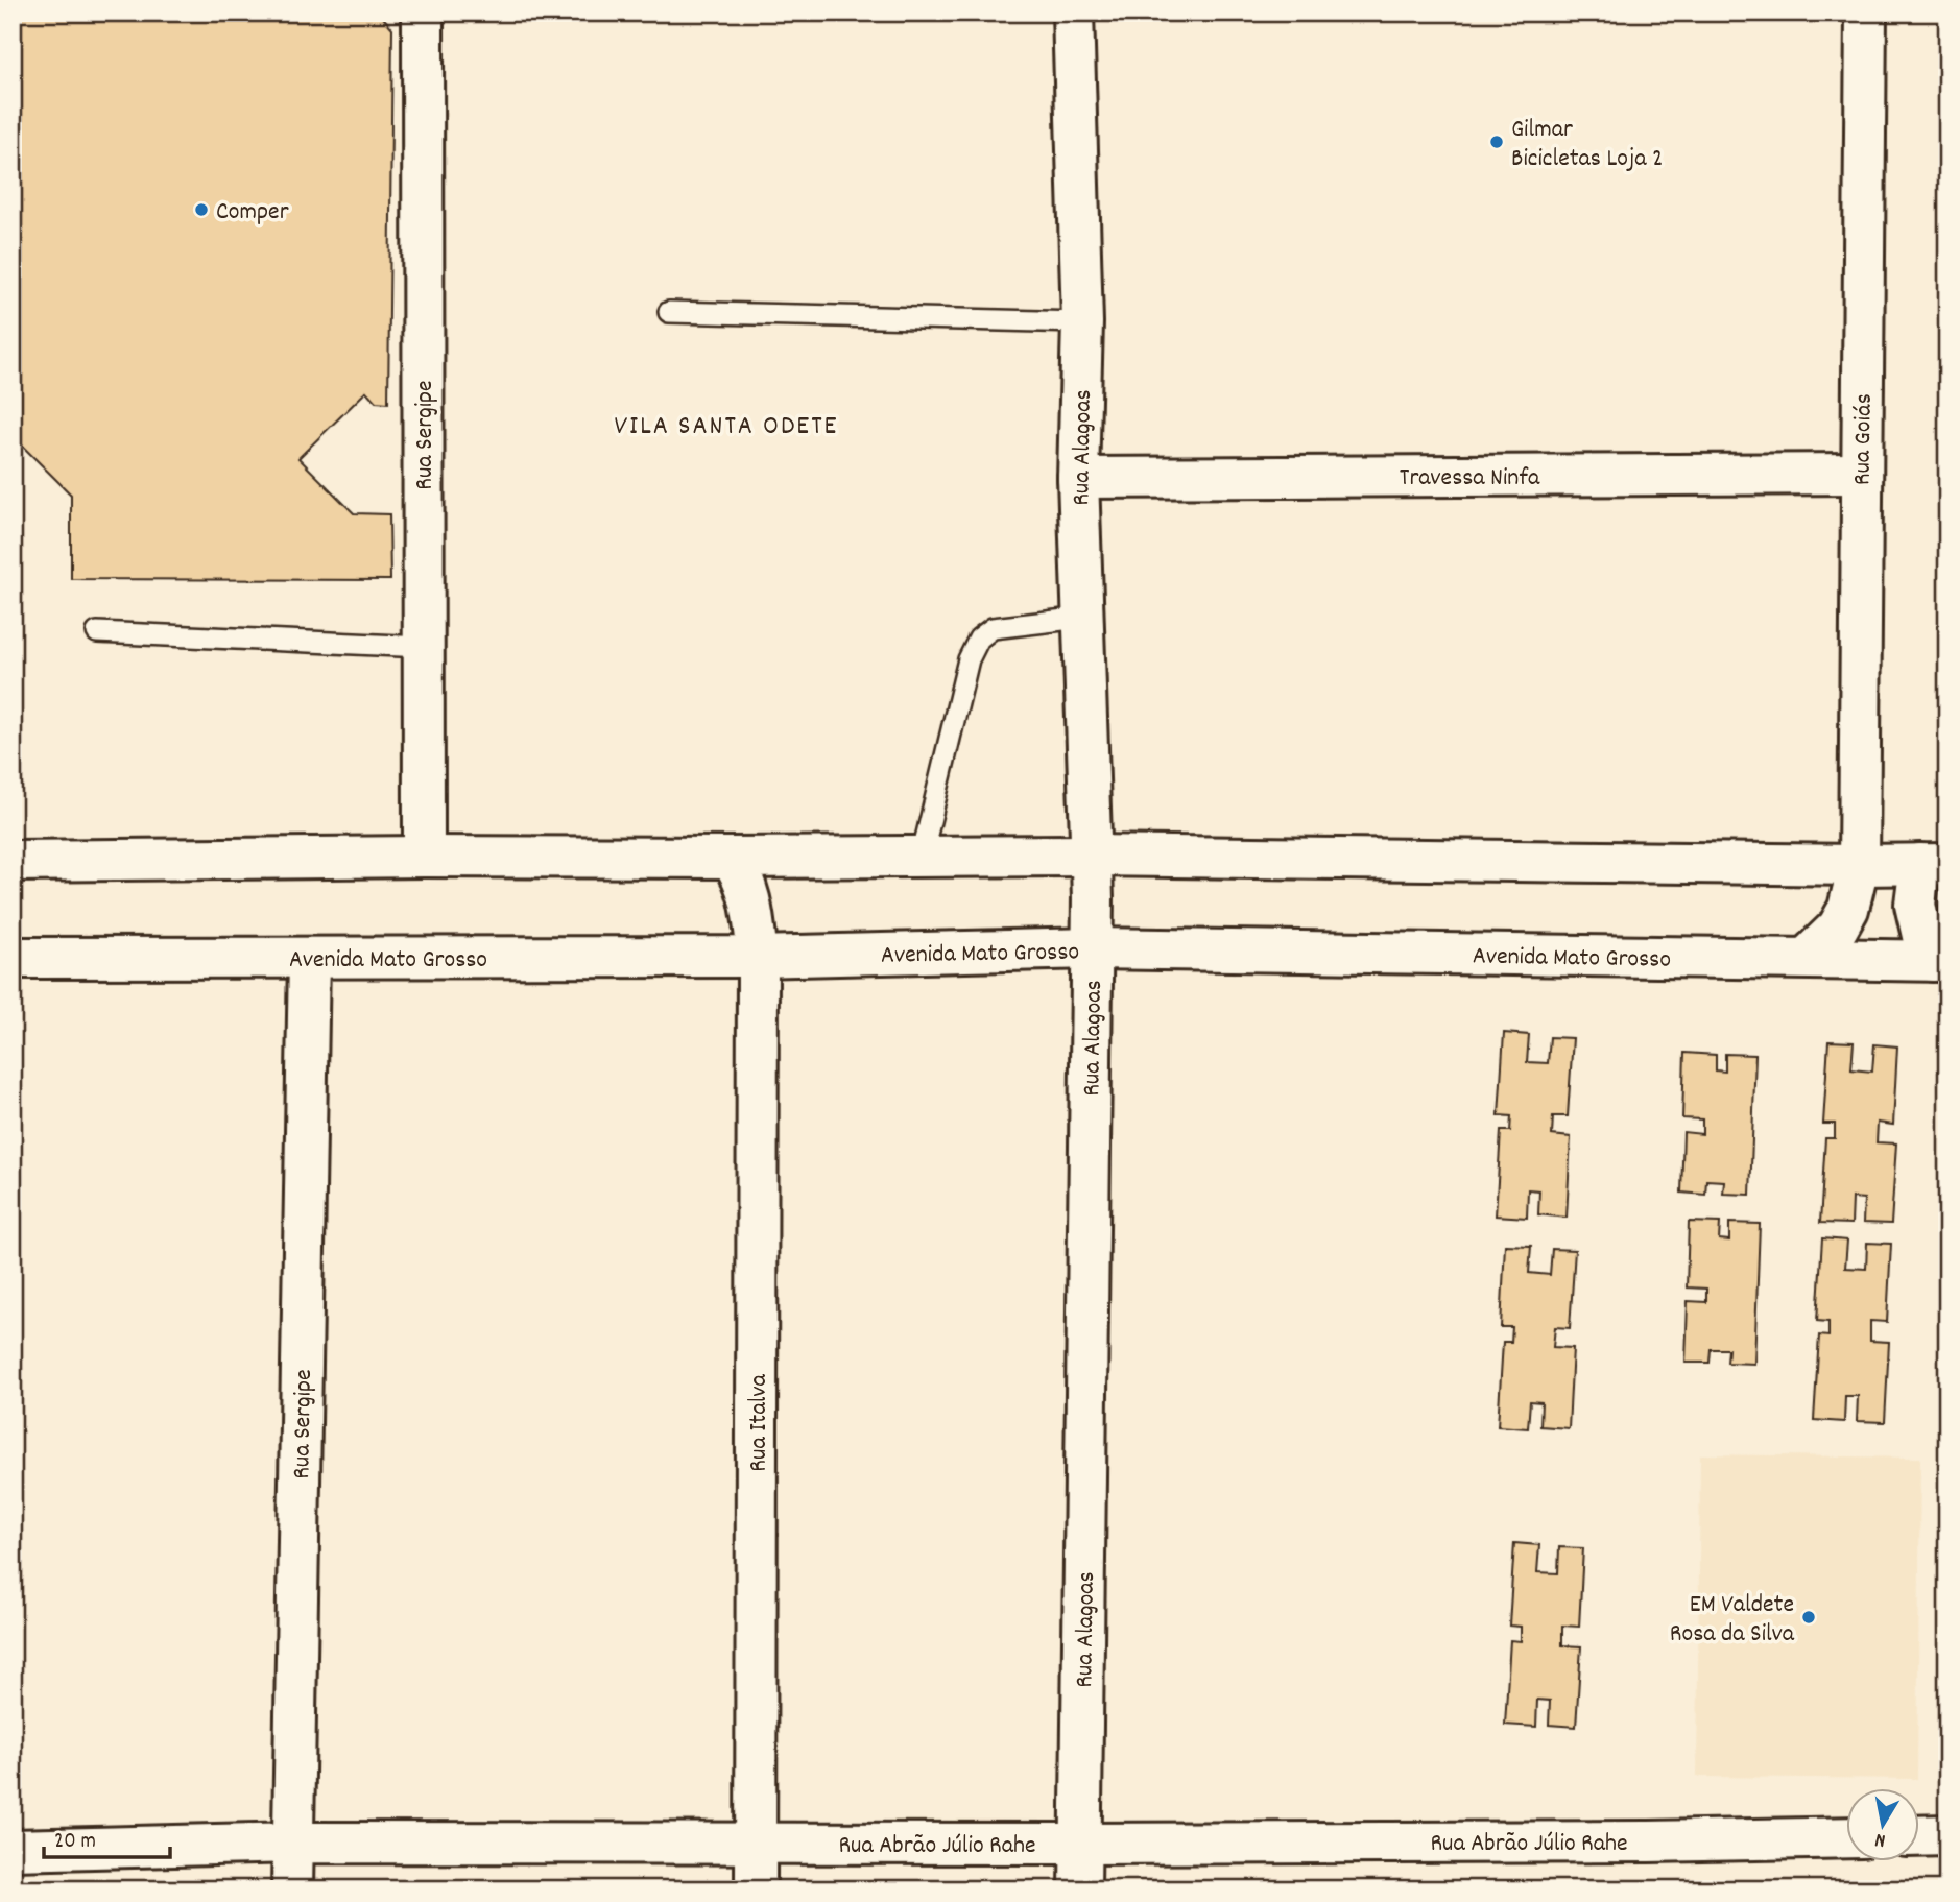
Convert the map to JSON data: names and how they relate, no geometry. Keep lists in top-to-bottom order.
{
  "streets": {
    "street": [
      "Rua Sergipe",
      "Rua Goiás",
      "Rua Alagoas",
      "Travessa Ninfa",
      "Avenida Mato Grosso",
      "Rua Italva",
      "Rua Abrão Júlio Rahe"
    ]
  },
  "crossings": [
    ["Rua Sergipe", "Avenida Mato Grosso"],
    ["Rua Sergipe", "Rua Abrão Júlio Rahe"],
    ["Rua Goiás", "Travessa Ninfa"],
    ["Rua Goiás", "Avenida Mato Grosso"],
    ["Rua Alagoas", "Travessa Ninfa"],
    ["Rua Alagoas", "Avenida Mato Grosso"],
    ["Rua Alagoas", "Rua Abrão Júlio Rahe"],
    ["Avenida Mato Grosso", "Rua Italva"],
    ["Rua Italva", "Rua Abrão Júlio Rahe"]
  ],
  "districts": ["VILA SANTA ODETE"],
  "places": ["Gilmar Bicicletas Loja 2", "Comper", "EM Valdete Rosa da Silva"],
  "scale_bar": "20 m",
  "north": "bottom"
}
